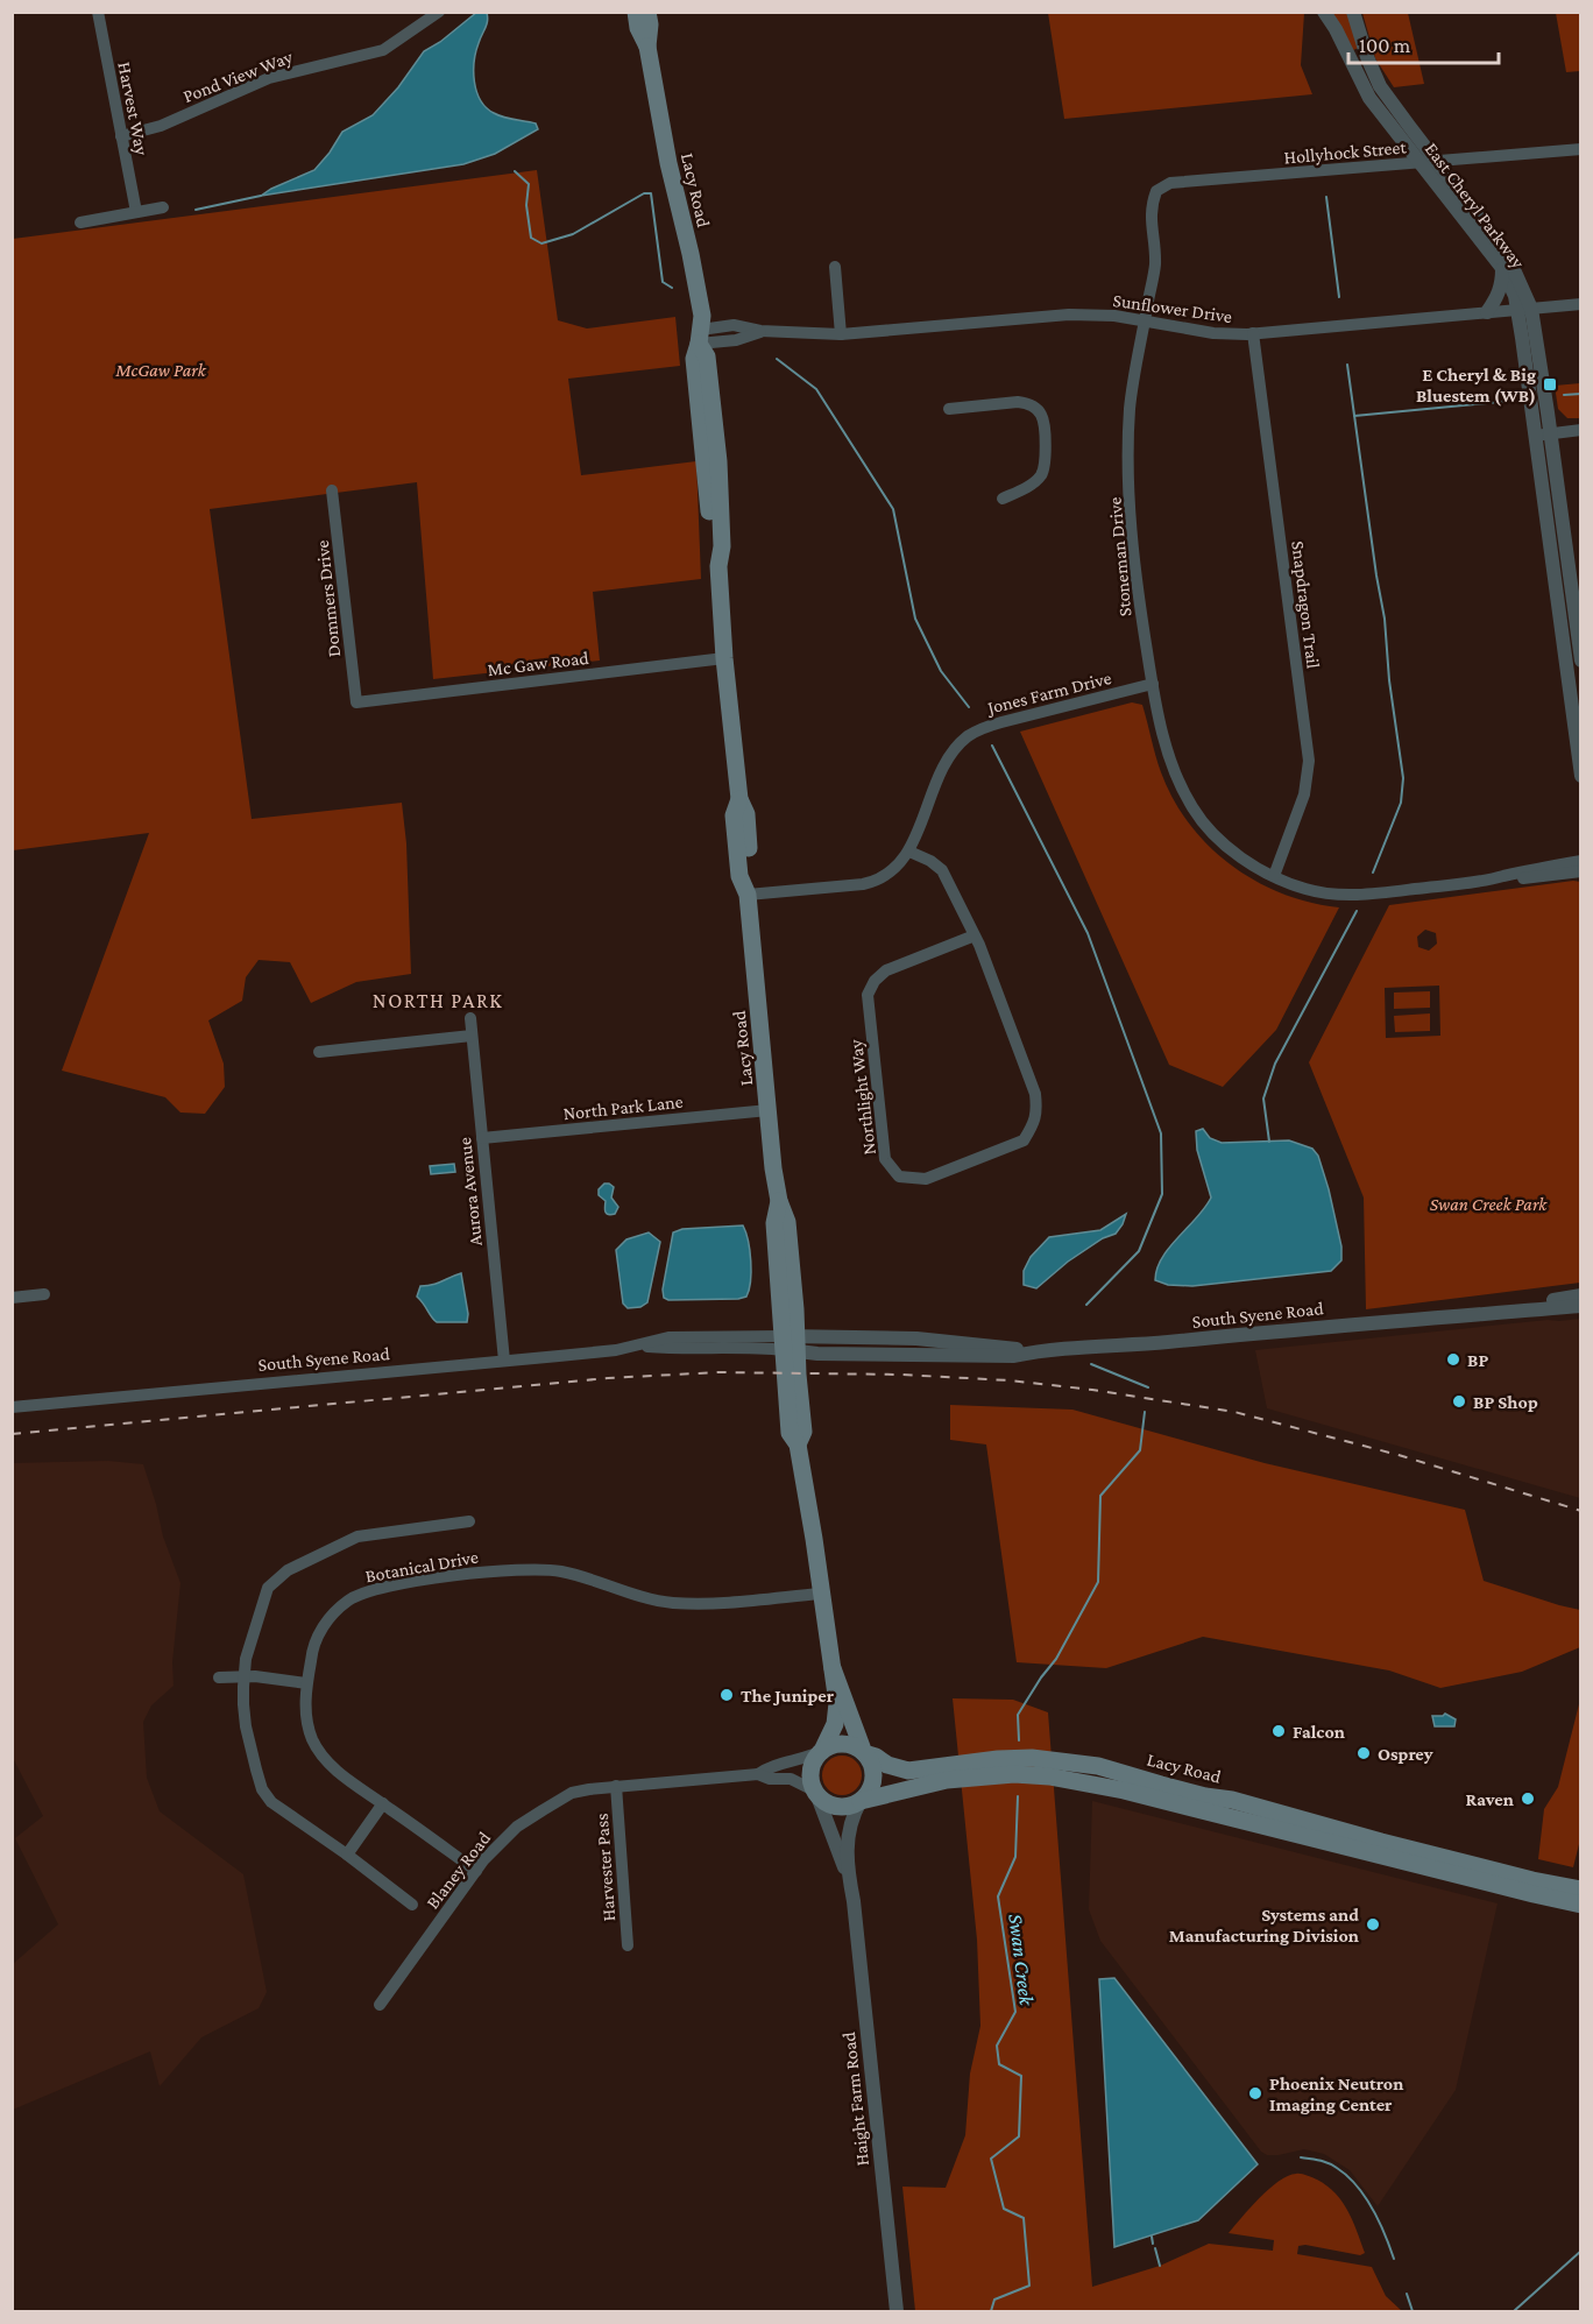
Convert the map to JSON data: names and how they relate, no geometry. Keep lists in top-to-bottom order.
{
  "streets": {
    "main road": ["Lacy Road"],
    "street": [
      "Pond View Way",
      "Harvest Way",
      "Hollyhock Street",
      "East Cheryl Parkway",
      "Sunflower Drive",
      "Stoneman Drive",
      "Dommers Drive",
      "Snapdragon Trail",
      "Mc Gaw Road",
      "Jones Farm Drive",
      "Northlight Way",
      "North Park Lane",
      "Aurora Avenue",
      "South Syene Road",
      "Botanical Drive",
      "Harvester Pass",
      "Blaney Road",
      "Haight Farm Road"
    ]
  },
  "crossings": [
    ["Pond View Way", "Harvest Way"],
    ["Hollyhock Street", "East Cheryl Parkway"],
    ["Hollyhock Street", "Stoneman Drive"],
    ["Lacy Road", "Sunflower Drive"],
    ["Lacy Road", "Mc Gaw Road"],
    ["Lacy Road", "Jones Farm Drive"],
    ["Lacy Road", "North Park Lane"],
    ["Lacy Road", "South Syene Road"],
    ["Lacy Road", "Botanical Drive"],
    ["Lacy Road", "Blaney Road"],
    ["Lacy Road", "Haight Farm Road"],
    ["East Cheryl Parkway", "Sunflower Drive"],
    ["Sunflower Drive", "Stoneman Drive"],
    ["Sunflower Drive", "Snapdragon Trail"],
    ["Stoneman Drive", "Snapdragon Trail"],
    ["Stoneman Drive", "Jones Farm Drive"],
    ["Dommers Drive", "Mc Gaw Road"],
    ["Jones Farm Drive", "Northlight Way"],
    ["North Park Lane", "Aurora Avenue"],
    ["Aurora Avenue", "South Syene Road"],
    ["Botanical Drive", "Blaney Road"],
    ["Harvester Pass", "Blaney Road"],
    ["Blaney Road", "Haight Farm Road"]
  ],
  "districts": ["NORTH PARK"],
  "water": ["Swan Creek"],
  "parks": ["McGaw Park", "Swan Creek Park"],
  "places": {
    "transit": ["E Cheryl & Big Bluestem (WB)"],
    "other": [
      "BP",
      "BP Shop",
      "The Juniper",
      "Falcon",
      "Osprey",
      "Raven",
      "Systems and Manufacturing Division",
      "Phoenix Neutron Imaging Center"
    ]
  },
  "scale_bar": "100 m"
}
